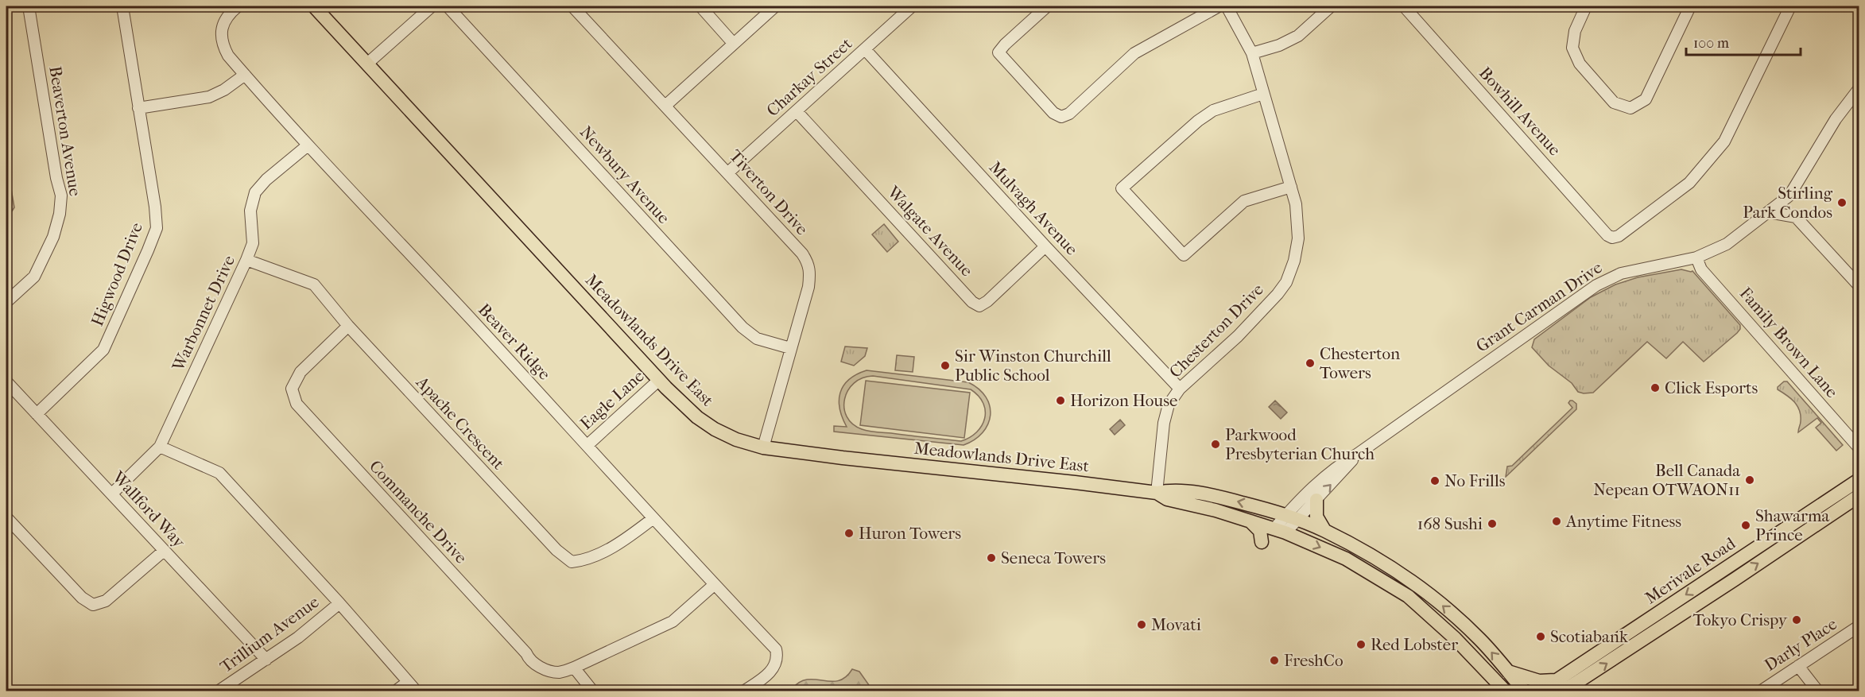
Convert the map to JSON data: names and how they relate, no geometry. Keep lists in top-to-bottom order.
{
  "streets": {
    "main road": ["Meadowlands Drive East", "Merivale Road"],
    "street": [
      "Charkay Street",
      "Bowhill Avenue",
      "Beaverton Avenue",
      "Newbury Avenue",
      "Tiverton Drive",
      "Mulvagh Avenue",
      "Walgate Avenue",
      "Higwood Drive",
      "Grant Carman Drive",
      "Warbonnet Drive",
      "Chesterton Drive",
      "Beaver Ridge",
      "Family Brown Lane",
      "Eagle Lane",
      "Apache Crescent",
      "Wallford Way",
      "Commanche Drive",
      "Trillium Avenue",
      "Darly Place"
    ]
  },
  "crossings": [
    ["Charkay Street", "Tiverton Drive"],
    ["Charkay Street", "Mulvagh Avenue"],
    ["Charkay Street", "Walgate Avenue"],
    ["Newbury Avenue", "Tiverton Drive"],
    ["Tiverton Drive", "Meadowlands Drive East"],
    ["Mulvagh Avenue", "Walgate Avenue"],
    ["Mulvagh Avenue", "Chesterton Drive"],
    ["Higwood Drive", "Wallford Way"],
    ["Grant Carman Drive", "Meadowlands Drive East"],
    ["Grant Carman Drive", "Family Brown Lane"],
    ["Warbonnet Drive", "Beaver Ridge"],
    ["Warbonnet Drive", "Apache Crescent"],
    ["Warbonnet Drive", "Wallford Way"],
    ["Chesterton Drive", "Meadowlands Drive East"],
    ["Meadowlands Drive East", "Eagle Lane"],
    ["Beaver Ridge", "Eagle Lane"],
    ["Beaver Ridge", "Apache Crescent"],
    ["Beaver Ridge", "Commanche Drive"],
    ["Apache Crescent", "Commanche Drive"],
    ["Wallford Way", "Trillium Avenue"]
  ],
  "places": [
    "Stirling Park Condos",
    "Chesterton Towers",
    "Sir Winston Churchill Public School",
    "Click Esports",
    "Horizon House",
    "Parkwood Presbyterian Church",
    "Bell Canada Nepean OTWAON11",
    "No Frills",
    "Anytime Fitness",
    "168 Sushi",
    "Shawarma Prince",
    "Huron Towers",
    "Seneca Towers",
    "Tokyo Crispy",
    "Movati",
    "Scotiabank",
    "Red Lobster",
    "FreshCo"
  ],
  "scale_bar": "100 m"
}
